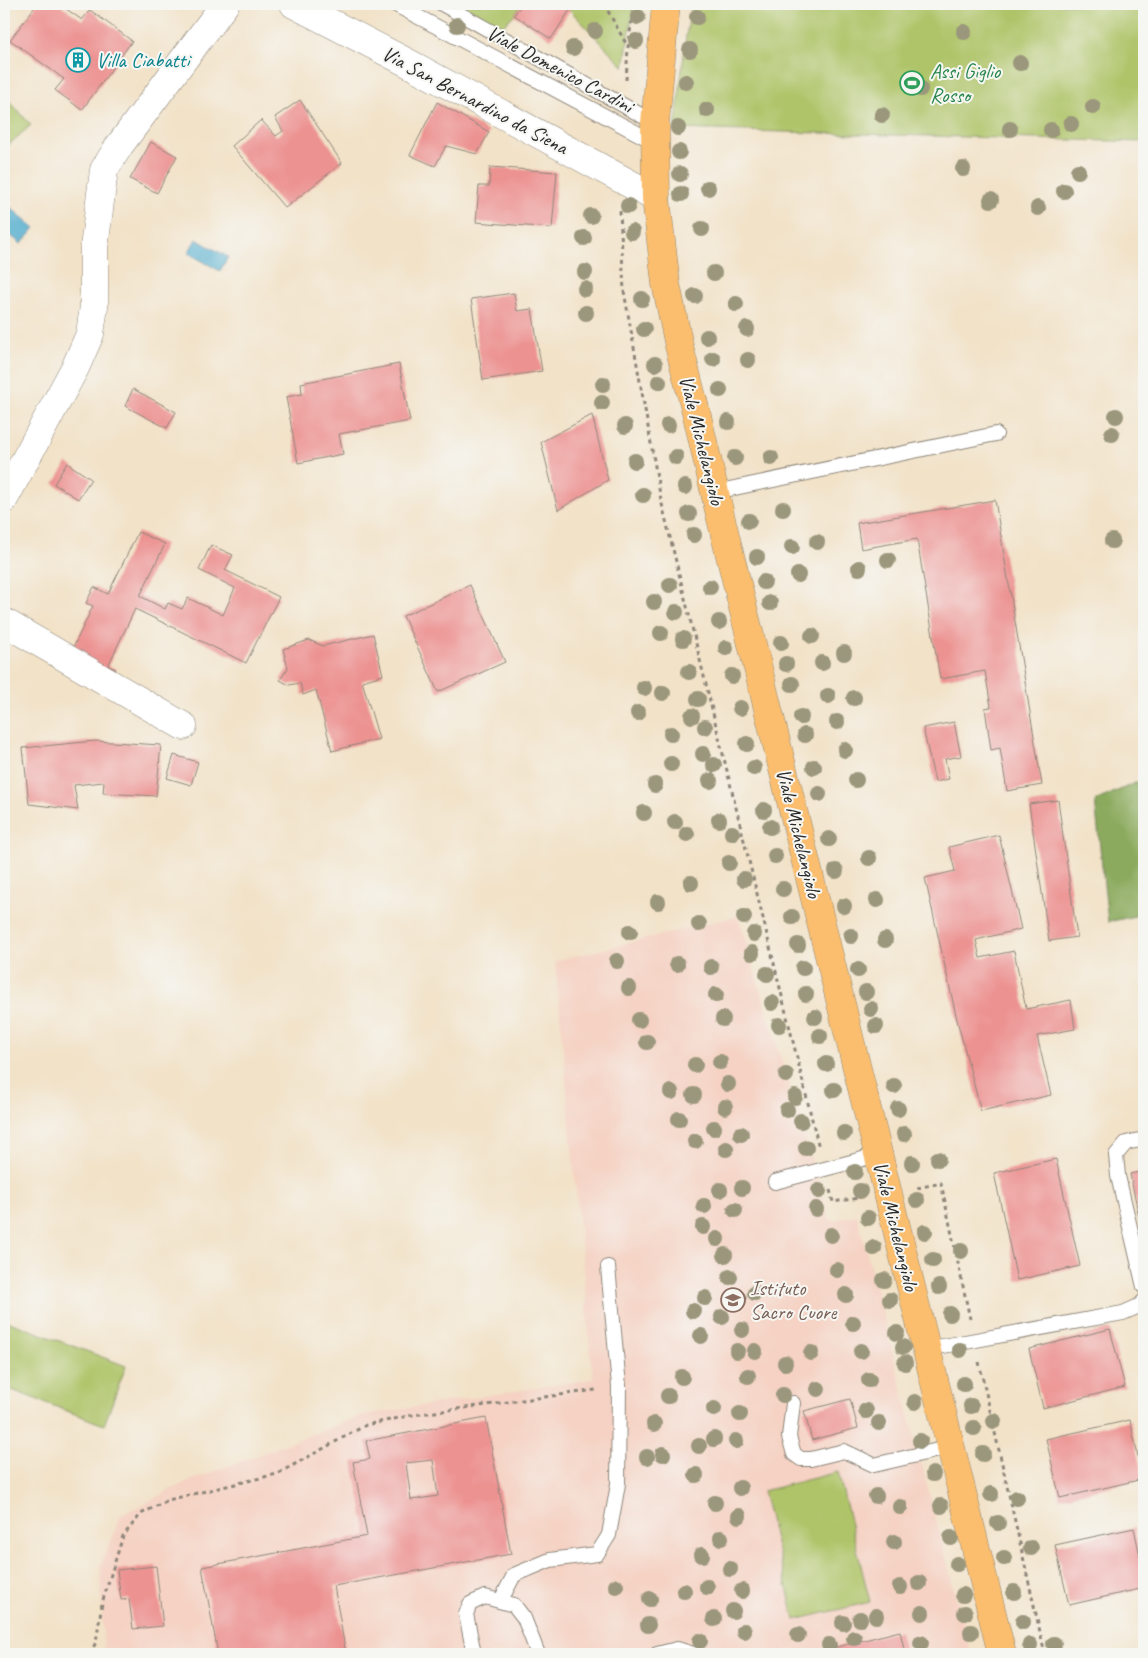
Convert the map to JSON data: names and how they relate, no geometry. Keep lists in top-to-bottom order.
{
  "streets": {
    "main road": ["Viale Michelangiolo"],
    "street": ["Via San Bernardino da Siena"],
    "lane": ["Viale Domenico Cardini"]
  },
  "crossings": [
    ["Viale Domenico Cardini", "Viale Michelangiolo"],
    ["Via San Bernardino da Siena", "Viale Michelangiolo"]
  ],
  "places": {
    "building": ["Villa Ciabatti"],
    "sports": ["Assi Giglio Rosso"],
    "school or university": ["Istituto Sacro Cuore"]
  }
}
